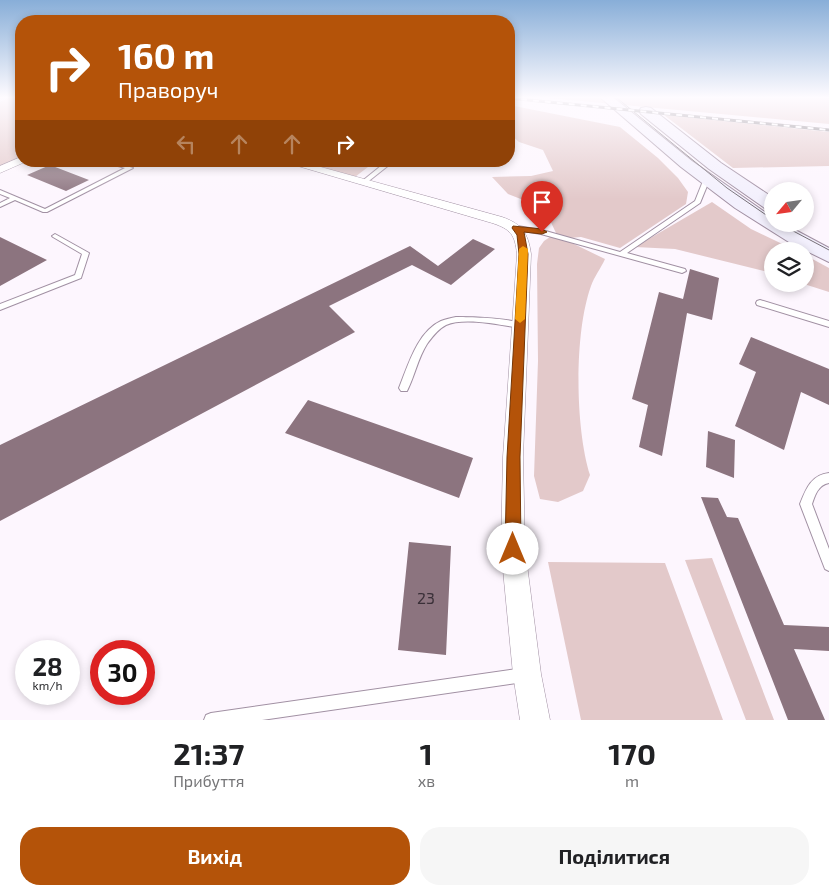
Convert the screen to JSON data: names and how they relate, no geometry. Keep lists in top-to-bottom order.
{
  "house_numbers": ["23"],
  "north": "bottom left",
  "page": {
    "turn": ["160 m", "Праворуч"],
    "speed": "28 km/h",
    "limit": "30",
    "eta": [
      "21:37",
      "Прибуття",
      "1",
      "хв",
      "170",
      "m"
    ],
    "buttons": ["Вихід", "Поділитися"]
  }
}
